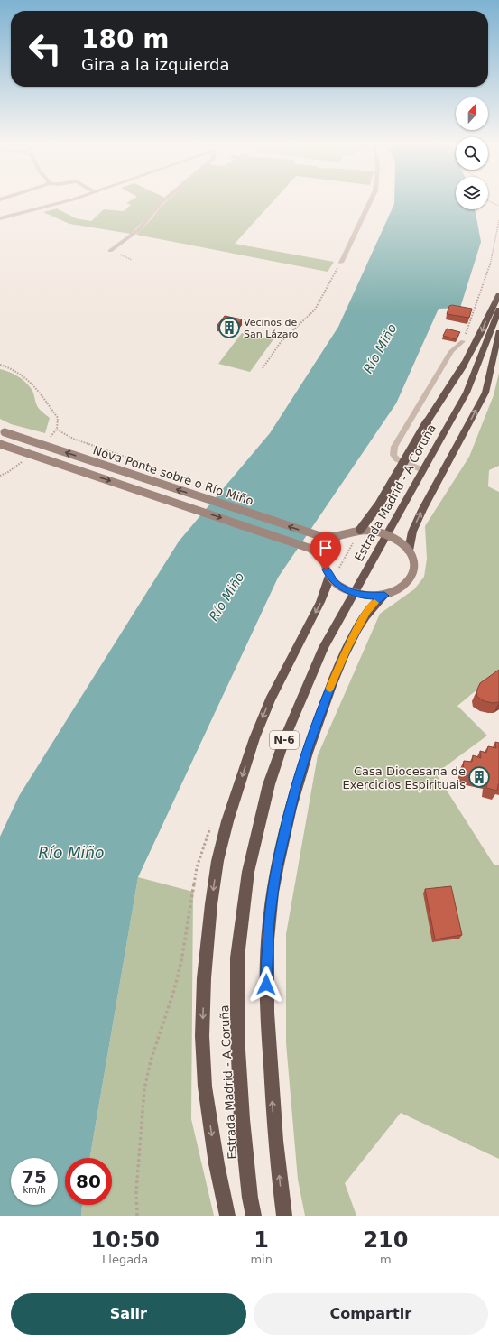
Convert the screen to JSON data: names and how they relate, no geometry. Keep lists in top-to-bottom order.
{
  "streets": {
    "highway": ["Estrada Madrid - A Coruña", "N-6"],
    "main road": ["Nova Ponte sobre o Río Miño"]
  },
  "water": ["Río Miño"],
  "places": {
    "building": ["Veciños de San Lázaro", "Casa Diocesana de Exercicios Espirituais"]
  },
  "north": "top",
  "page": {
    "turn": ["180 m", "Gira a la izquierda"],
    "speed": "75 km/h",
    "limit": "80",
    "eta": [
      "10:50",
      "Llegada",
      "1",
      "min",
      "210",
      "m"
    ],
    "buttons": ["Salir", "Compartir"]
  }
}
